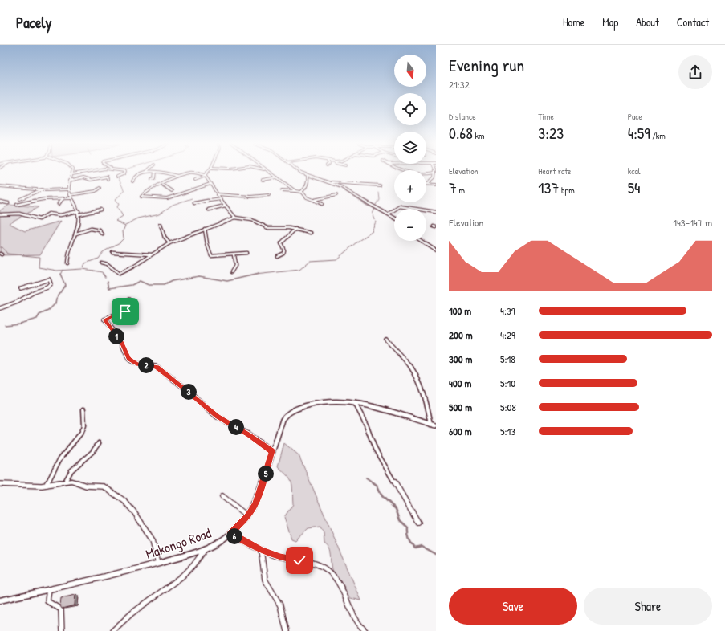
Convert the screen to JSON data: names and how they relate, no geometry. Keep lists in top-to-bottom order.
{
  "streets": {
    "street": ["Makongo Road"]
  },
  "north": "bottom",
  "page": {
    "header": "Pacely",
    "nav": [
      "Home",
      "Map",
      "About",
      "Contact"
    ],
    "heading": ["Evening run", "21:32"],
    "map_buttons": ["+", "−"],
    "stats": [
      ["Distance", "0.68 km"],
      ["Time", "3:23"],
      ["Pace", "4:59 /km"],
      ["Elevation", "7 m"],
      ["Heart rate", "137 bpm"],
      ["kcal", "54"]
    ],
    "chart": ["Elevation", "143–147 m"],
    "list": [
      {
        "name": "100 m",
        "note": "4:39"
      },
      {
        "name": "200 m",
        "note": "4:29"
      },
      {
        "name": "300 m",
        "note": "5:18"
      },
      {
        "name": "400 m",
        "note": "5:10"
      },
      {
        "name": "500 m",
        "note": "5:08"
      },
      {
        "name": "600 m",
        "note": "5:13"
      }
    ],
    "pins": [
      "1",
      "2",
      "3",
      "4",
      "5",
      "6"
    ],
    "buttons": ["Save", "Share"]
  }
}
